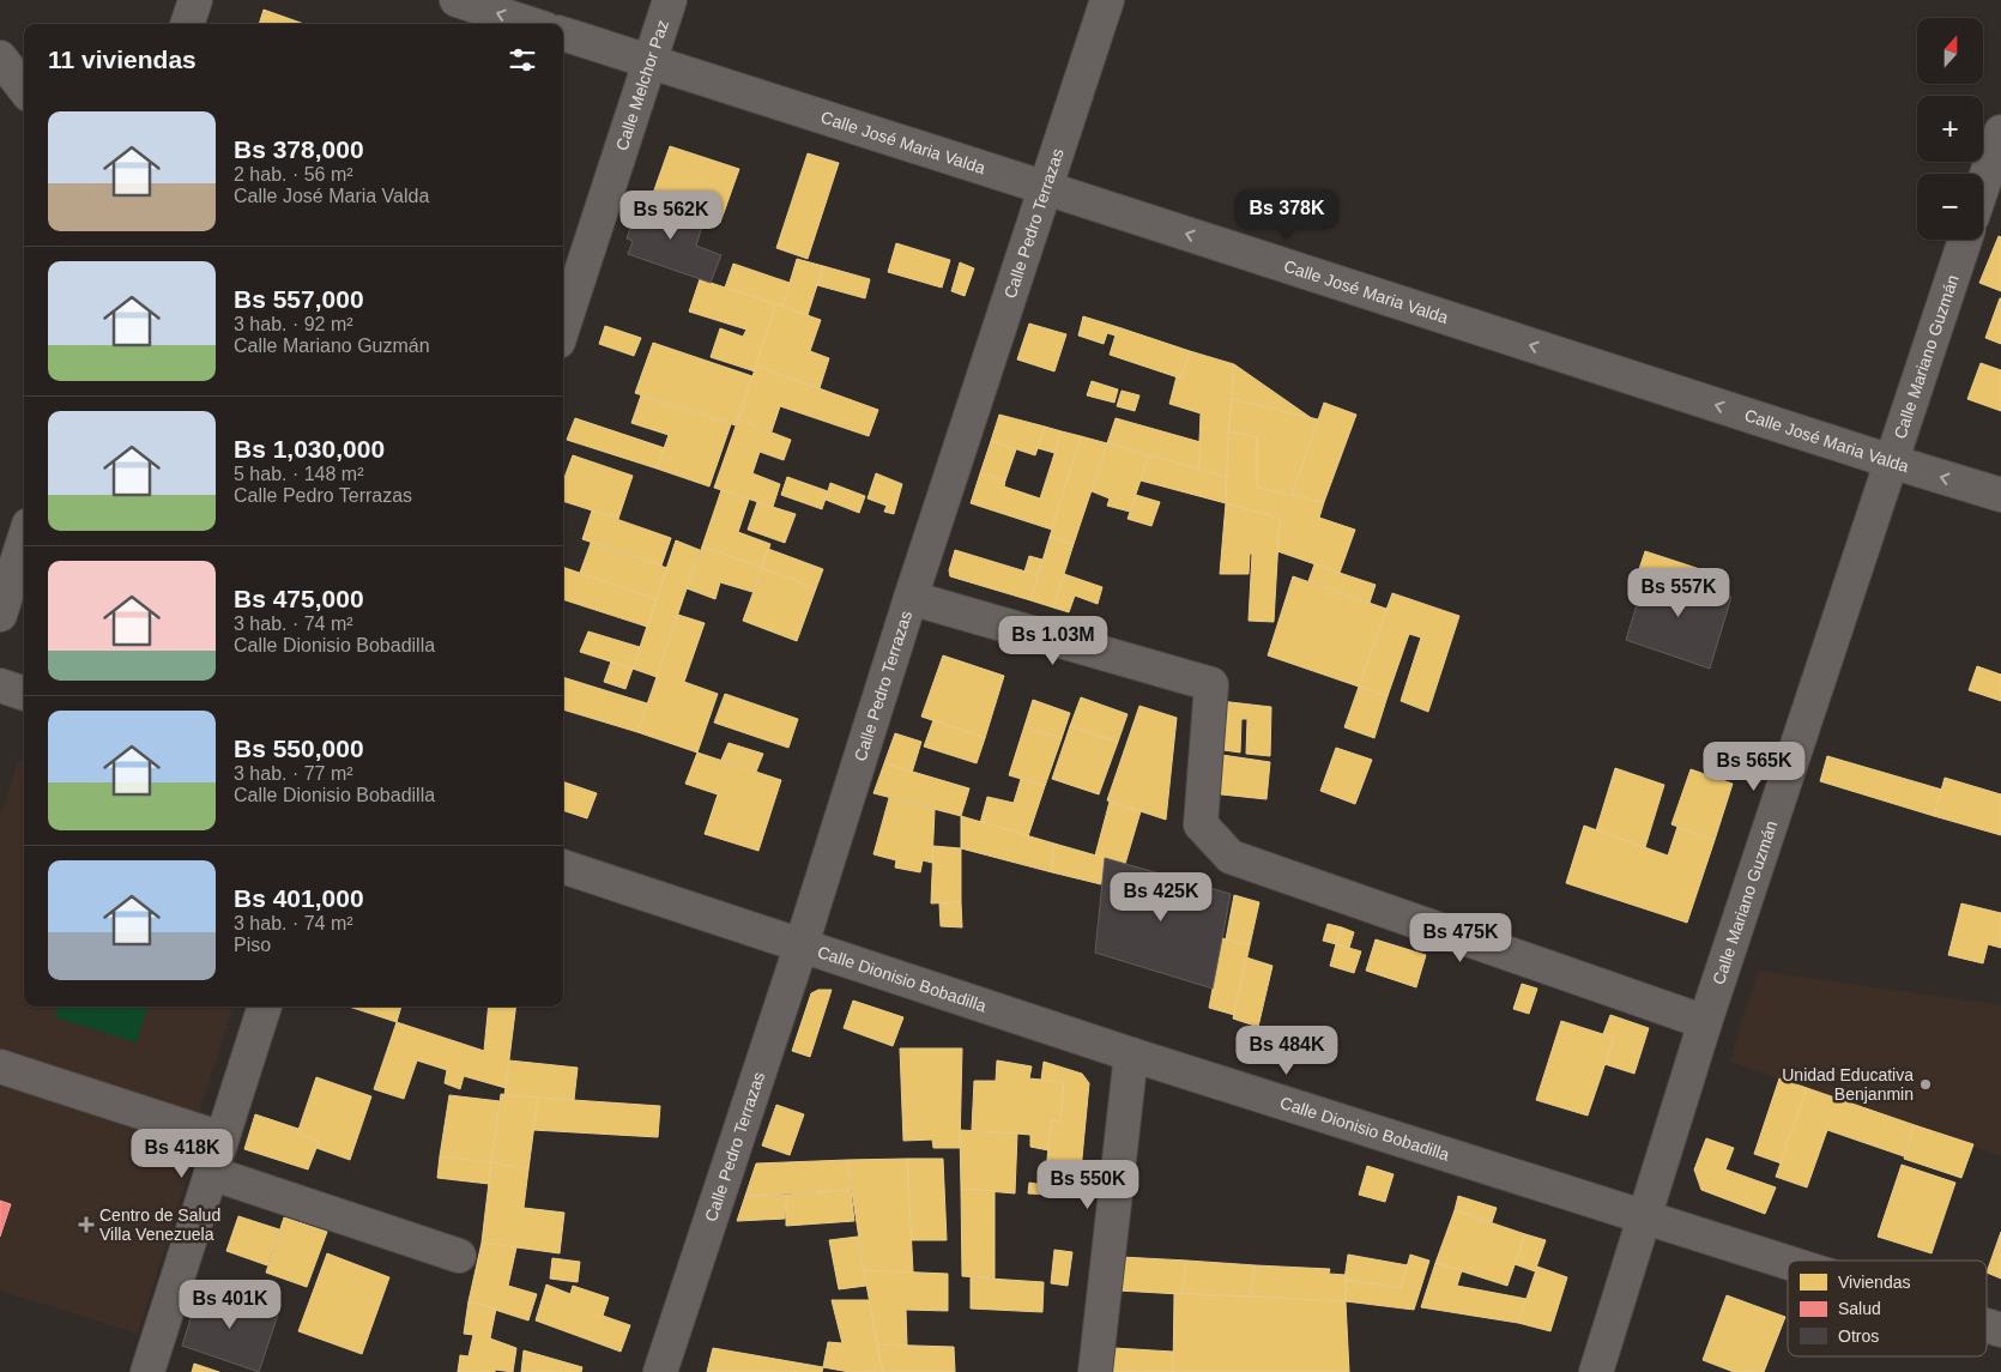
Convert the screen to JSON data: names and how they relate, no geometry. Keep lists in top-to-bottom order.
{
  "streets": {
    "street": [
      "Calle Melchor Paz",
      "Calle José Maria Valda",
      "Calle Pedro Terrazas",
      "Calle Mariano Guzmán",
      "Calle Dionisio Bobadilla"
    ]
  },
  "crossings": [
    ["Calle Melchor Paz", "Calle José Maria Valda"],
    ["Calle José Maria Valda", "Calle Pedro Terrazas"],
    ["Calle José Maria Valda", "Calle Mariano Guzmán"],
    ["Calle Pedro Terrazas", "Calle Dionisio Bobadilla"],
    ["Calle Mariano Guzmán", "Calle Dionisio Bobadilla"]
  ],
  "one_way": ["Calle José Maria Valda"],
  "places": {
    "other": ["Unidad Educativa Benjanmin"],
    "health": ["Centro de Salud Villa Venezuela"]
  },
  "legend": ["Viviendas", "Salud", "Otros"],
  "north": "top",
  "page": {
    "map_buttons": ["+", "−"],
    "heading": "11 viviendas",
    "list": [
      {
        "name": "Bs 378,000",
        "note": "2 hab. · 56 m² · Calle José Maria Valda"
      },
      {
        "name": "Bs 557,000",
        "note": "3 hab. · 92 m² · Calle Mariano Guzmán"
      },
      {
        "name": "Bs 1,030,000",
        "note": "5 hab. · 148 m² · Calle Pedro Terrazas"
      },
      {
        "name": "Bs 475,000",
        "note": "3 hab. · 74 m² · Calle Dionisio Bobadilla"
      },
      {
        "name": "Bs 550,000",
        "note": "3 hab. · 77 m² · Calle Dionisio Bobadilla"
      },
      {
        "name": "Bs 401,000",
        "note": "3 hab. · 74 m² · Piso"
      }
    ],
    "price": [
      "Bs 378K",
      "Bs 562K",
      "Bs 557K",
      "Bs 1.03M",
      "Bs 565K",
      "Bs 425K",
      "Bs 475K",
      "Bs 484K",
      "Bs 418K",
      "Bs 550K",
      "Bs 401K"
    ]
  }
}
